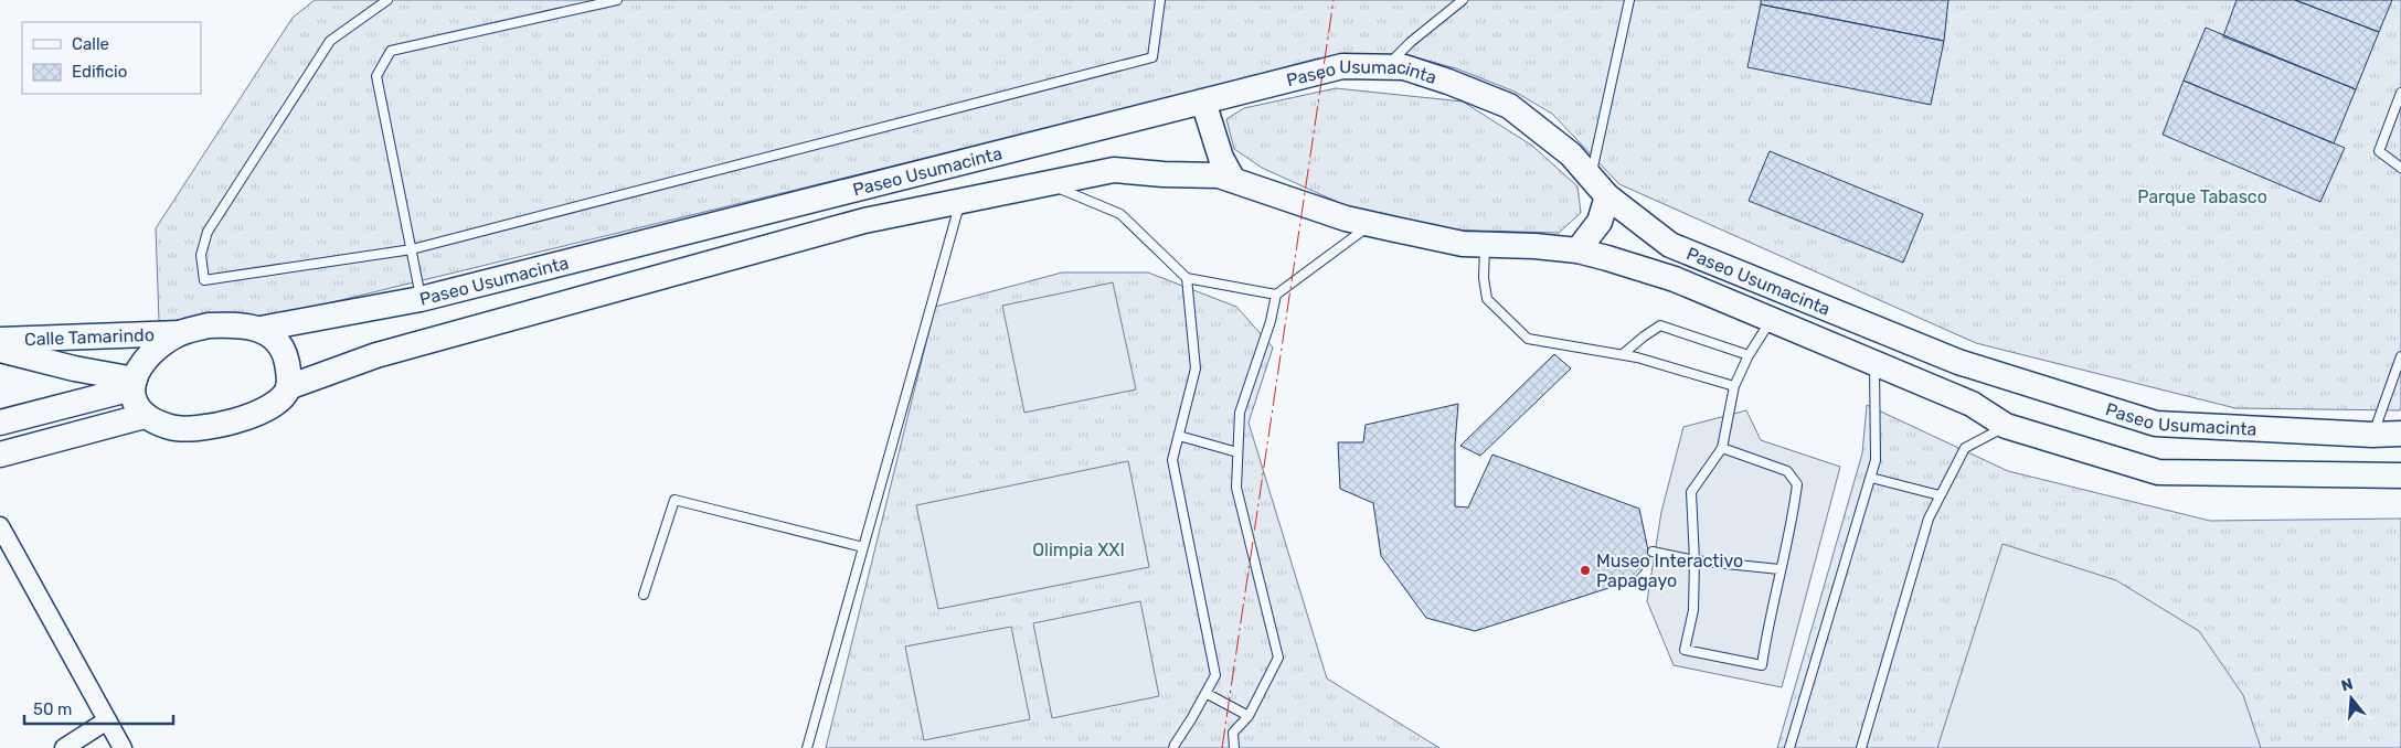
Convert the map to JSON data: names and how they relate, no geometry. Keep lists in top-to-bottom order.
{
  "streets": {
    "main road": ["Paseo Usumacinta", "Calle Tamarindo"]
  },
  "crossings": [
    ["Paseo Usumacinta", "Calle Tamarindo"]
  ],
  "parks": ["Parque Tabasco", "Olimpia XXI"],
  "places": ["Museo Interactivo Papagayo"],
  "legend": ["Calle", "Edificio"],
  "scale_bar": "50 m",
  "north": "top"
}
